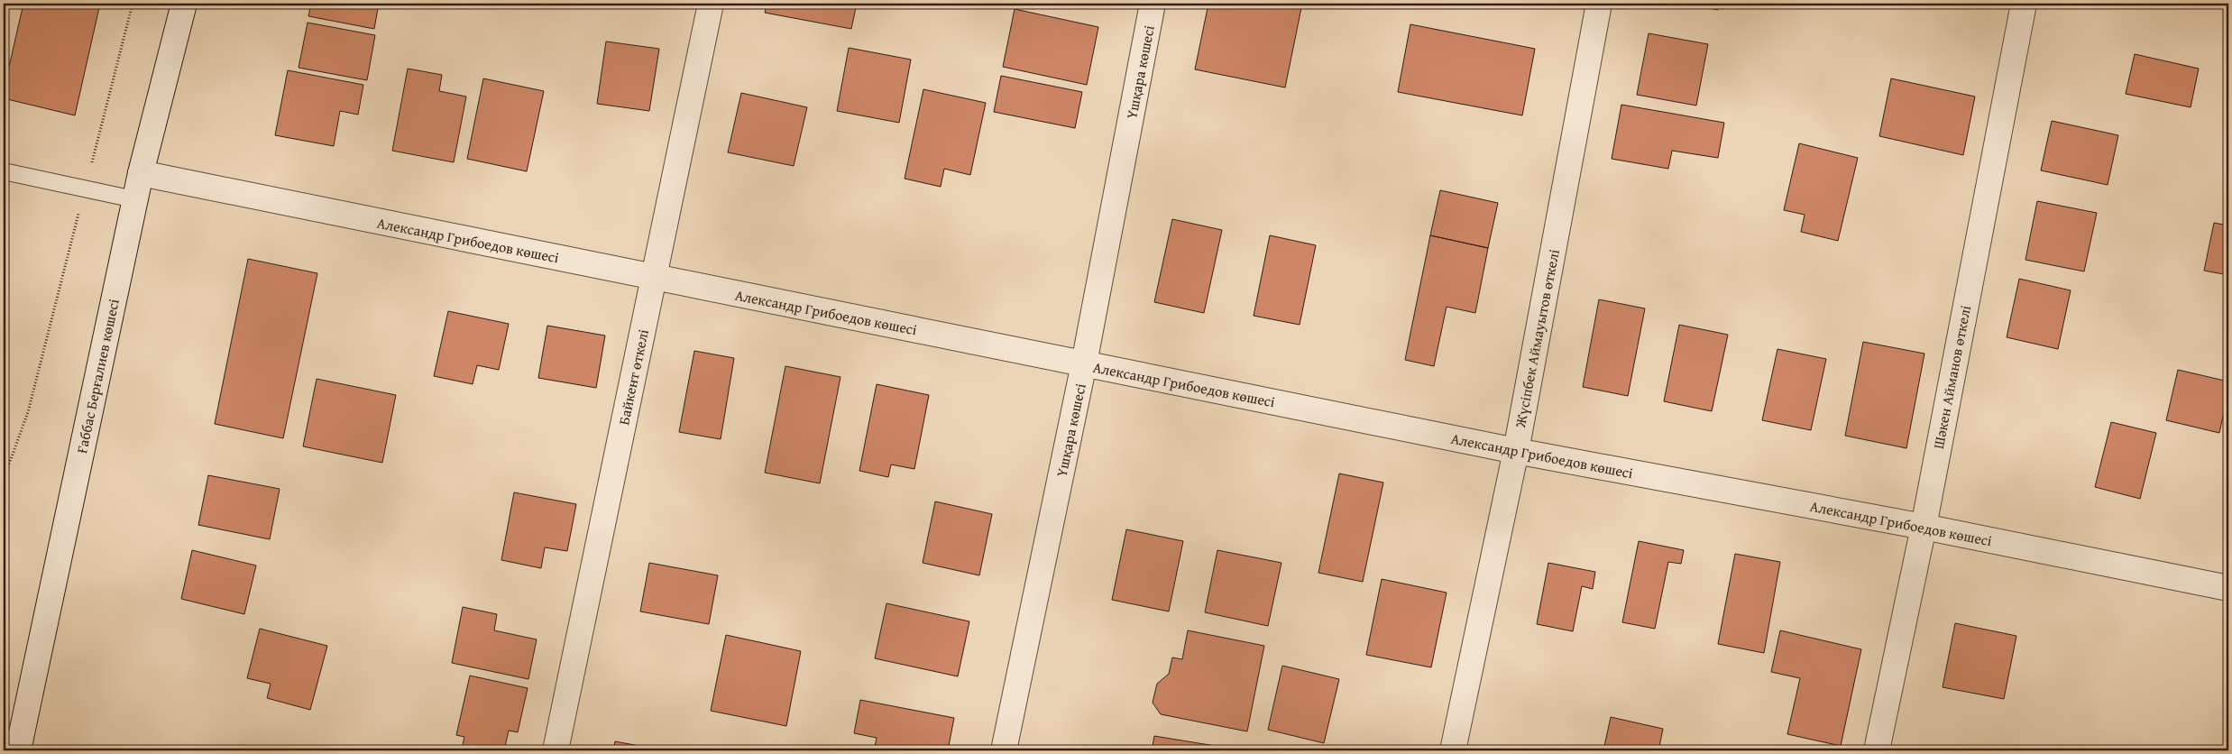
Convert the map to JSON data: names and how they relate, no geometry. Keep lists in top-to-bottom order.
{
  "streets": {
    "street": [
      "Үшқара көшесі",
      "Александр Грибоедов көшесі",
      "Жүсіпбек Аймауытов өткелі",
      "Ғаббас Берғалиев көшесі",
      "Байкент өткелі",
      "Шәкен Айманов өткелі"
    ]
  },
  "crossings": [
    ["Үшқара көшесі", "Александр Грибоедов көшесі"],
    ["Александр Грибоедов көшесі", "Жүсіпбек Аймауытов өткелі"],
    ["Александр Грибоедов көшесі", "Ғаббас Берғалиев көшесі"],
    ["Александр Грибоедов көшесі", "Байкент өткелі"],
    ["Александр Грибоедов көшесі", "Шәкен Айманов өткелі"]
  ]
}
